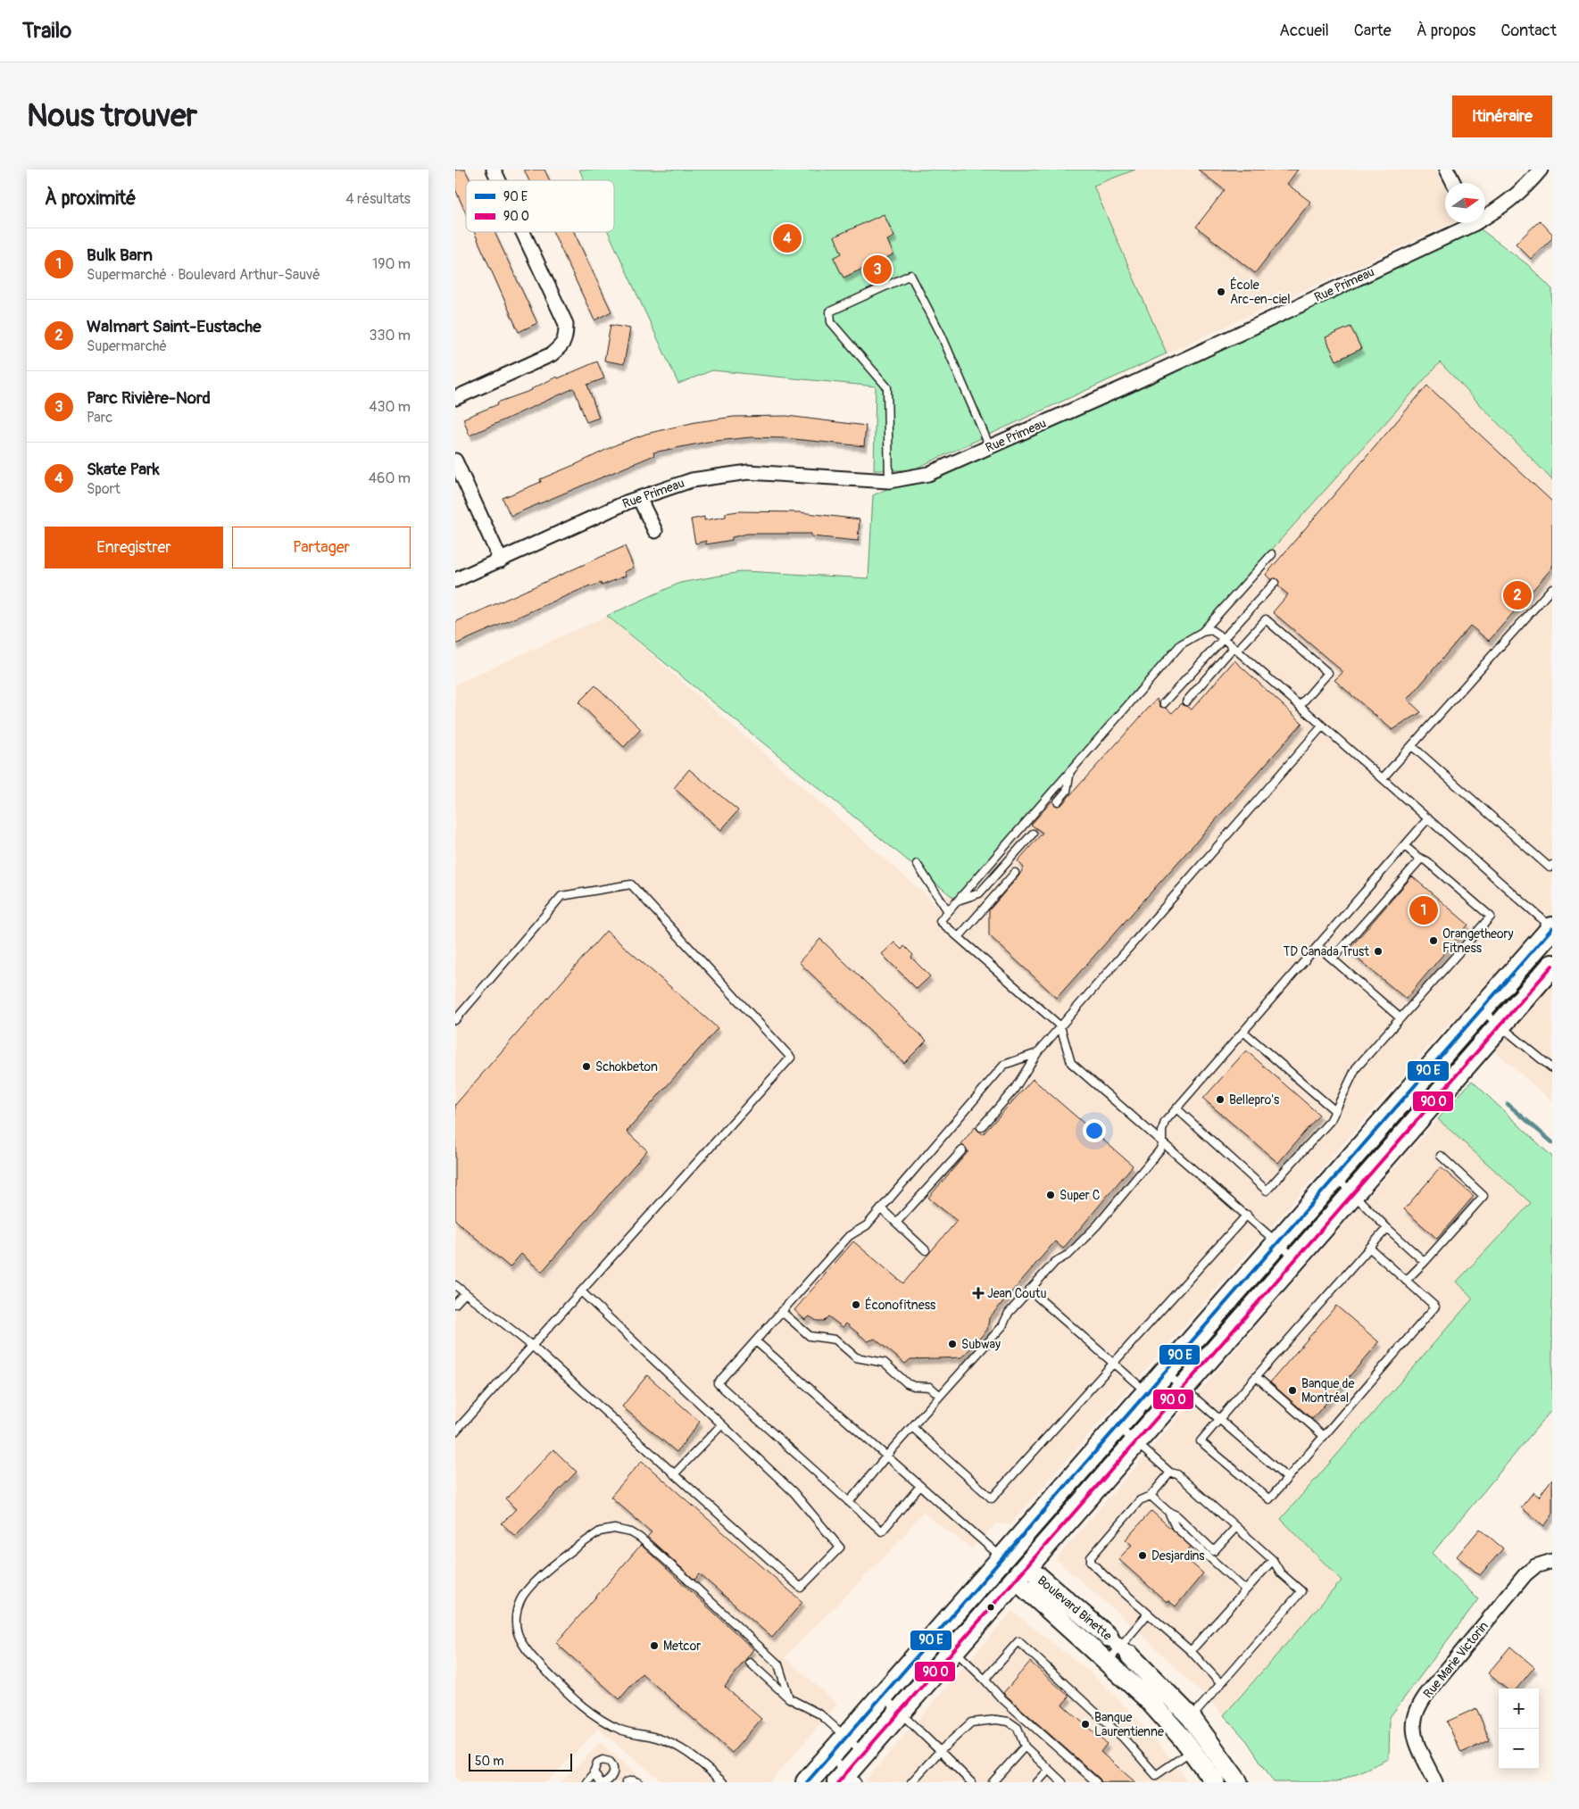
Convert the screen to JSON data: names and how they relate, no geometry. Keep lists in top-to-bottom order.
{
  "streets": {
    "street": ["Rue Primeau", "Boulevard Binette", "Rue Marie Victorin"]
  },
  "places": {
    "other": [
      "École Arc-en-ciel",
      "Orangetheory Fitness",
      "TD Canada Trust",
      "Schokbeton",
      "Bellepro's",
      "Super C",
      "Éconofitness",
      "Subway",
      "Banque de Montréal",
      "Desjardins",
      "Metcor",
      "Banque Laurentienne"
    ],
    "health": ["Jean Coutu"]
  },
  "legend": ["90 E", "90 O"],
  "scale_bar": "50 m",
  "north": "right",
  "page": {
    "header": "Trailo",
    "nav": [
      "Accueil",
      "Carte",
      "À propos",
      "Contact"
    ],
    "buttons": [
      "Itinéraire",
      ["Enregistrer", "Partager"]
    ],
    "title": "Nous trouver",
    "heading": ["À proximité", "4 résultats"],
    "pins": [
      "4",
      "3",
      "2",
      "1"
    ],
    "list": [
      {
        "mark": "1",
        "name": "Bulk Barn",
        "note": "Supermarché · Boulevard Arthur-Sauvé",
        "value": "190 m"
      },
      {
        "mark": "2",
        "name": "Walmart Saint-Eustache",
        "note": "Supermarché",
        "value": "330 m"
      },
      {
        "mark": "3",
        "name": "Parc Rivière-Nord",
        "note": "Parc",
        "value": "430 m"
      },
      {
        "mark": "4",
        "name": "Skate Park",
        "note": "Sport",
        "value": "460 m"
      }
    ],
    "map_buttons": ["+", "−"],
    "scale": "50 m"
  }
}
